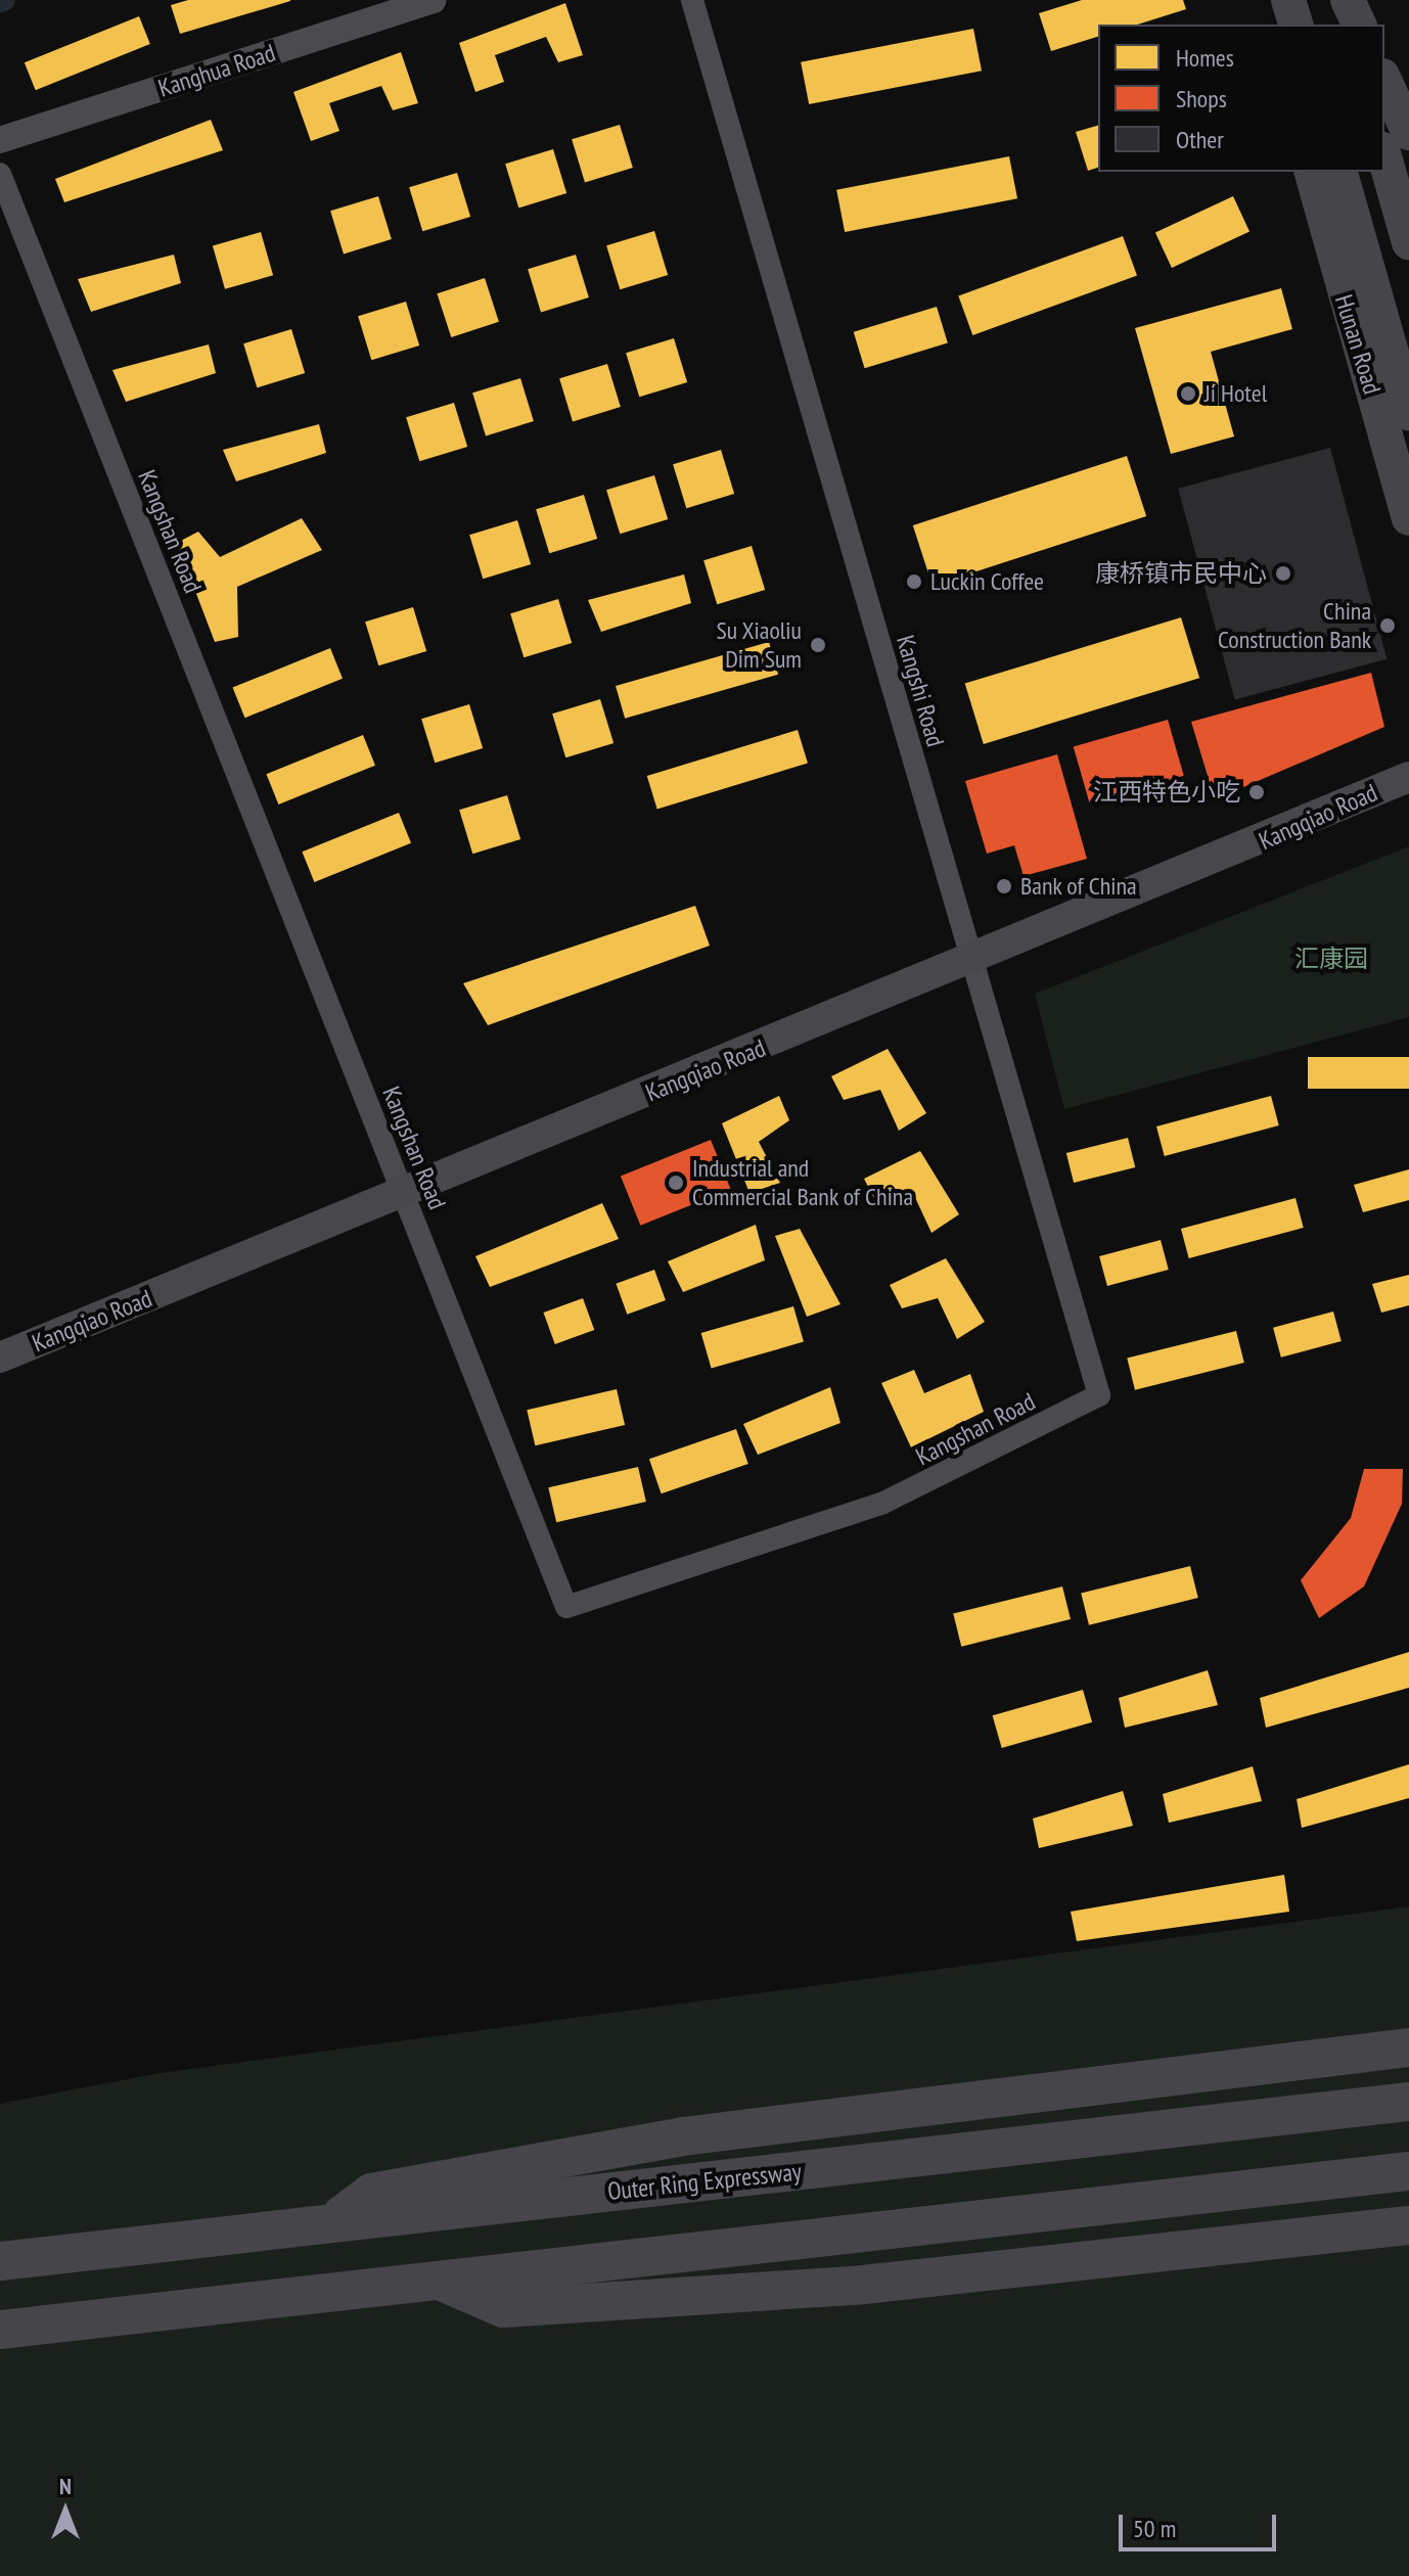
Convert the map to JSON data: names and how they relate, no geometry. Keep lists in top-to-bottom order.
{
  "streets": {
    "highway": ["Outer Ring Expressway"],
    "main road": ["Hunan Road", "Kangqiao Road"],
    "street": ["Kanghua Road", "Kangshan Road", "Kangshi Road"]
  },
  "crossings": [
    ["Kangshan Road", "Kangshi Road"],
    ["Kangshan Road", "Kangqiao Road"],
    ["Kangshi Road", "Kangqiao Road"]
  ],
  "parks": ["汇康园"],
  "places": [
    "Ji Hotel",
    "康桥镇市民中心",
    "Luckin Coffee",
    "China Construction Bank",
    "Su Xiaoliu Dim Sum",
    "江西特色小吃",
    "Bank of China",
    "Industrial and Commercial Bank of China"
  ],
  "legend": ["Homes", "Shops", "Other"],
  "scale_bar": "50 m",
  "north": "top"
}
